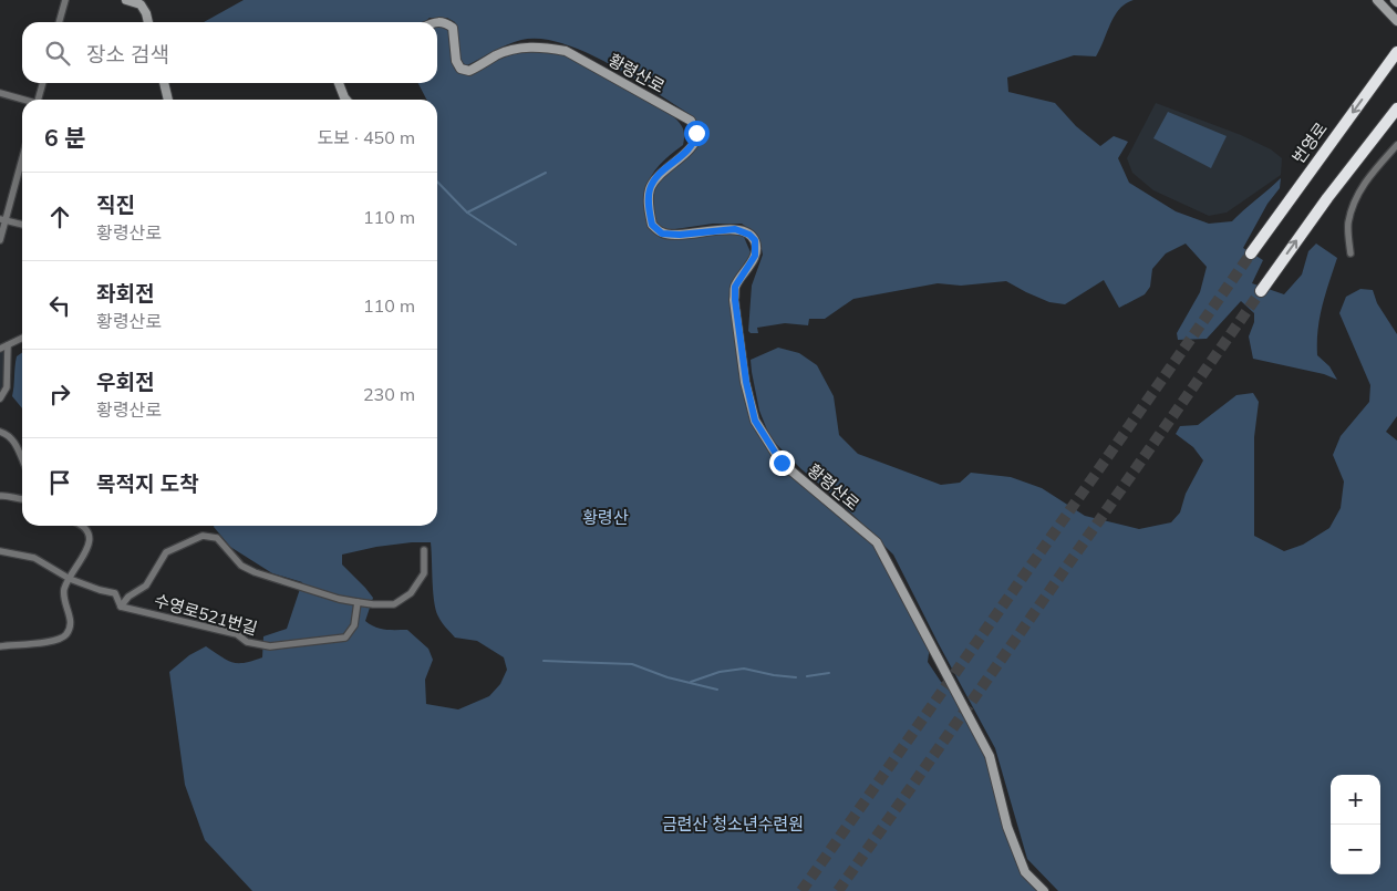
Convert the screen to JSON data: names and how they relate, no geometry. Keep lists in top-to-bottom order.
{
  "streets": {
    "highway": ["번영로"],
    "street": ["황령산로", "수영로521번길"]
  },
  "parks": ["황령산", "금련산 청소년수련원"],
  "page": {
    "search": "장소 검색",
    "heading": ["6 분", "도보 · 450 m"],
    "list": [
      ["직진", "황령산로", "110 m"],
      ["좌회전", "황령산로", "110 m"],
      ["우회전", "황령산로", "230 m"],
      "목적지 도착"
    ],
    "map_buttons": ["+", "−"]
  }
}
